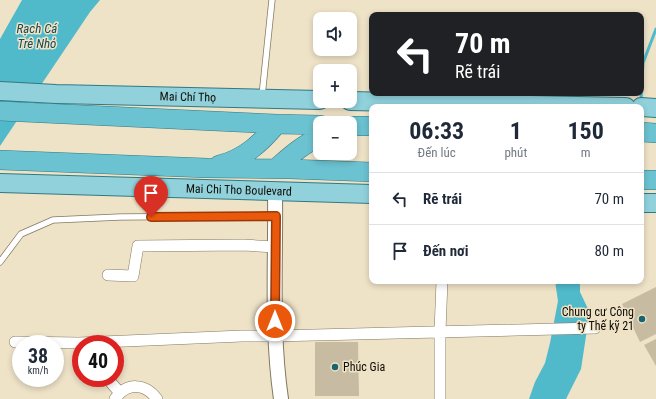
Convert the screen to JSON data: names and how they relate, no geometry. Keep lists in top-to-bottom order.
{
  "streets": {
    "highway": ["Mai Chi Tho Boulevard"],
    "main road": ["Mai Chí Thọ"]
  },
  "water": ["Rạch Cá Trê Nhỏ"],
  "places": ["Chung cư Công ty Thế kỹ 21", "Phúc Gia"],
  "page": {
    "map_buttons": ["+", "−"],
    "turn": ["70 m", "Rẽ trái"],
    "eta": [
      "06:33",
      "Đến lúc",
      "1",
      "phút",
      "150",
      "m"
    ],
    "list": [
      {
        "name": "Rẽ trái",
        "value": "70 m"
      },
      {
        "name": "Đến nơi",
        "value": "80 m"
      }
    ],
    "speed": "38 km/h",
    "limit": "40"
  }
}
